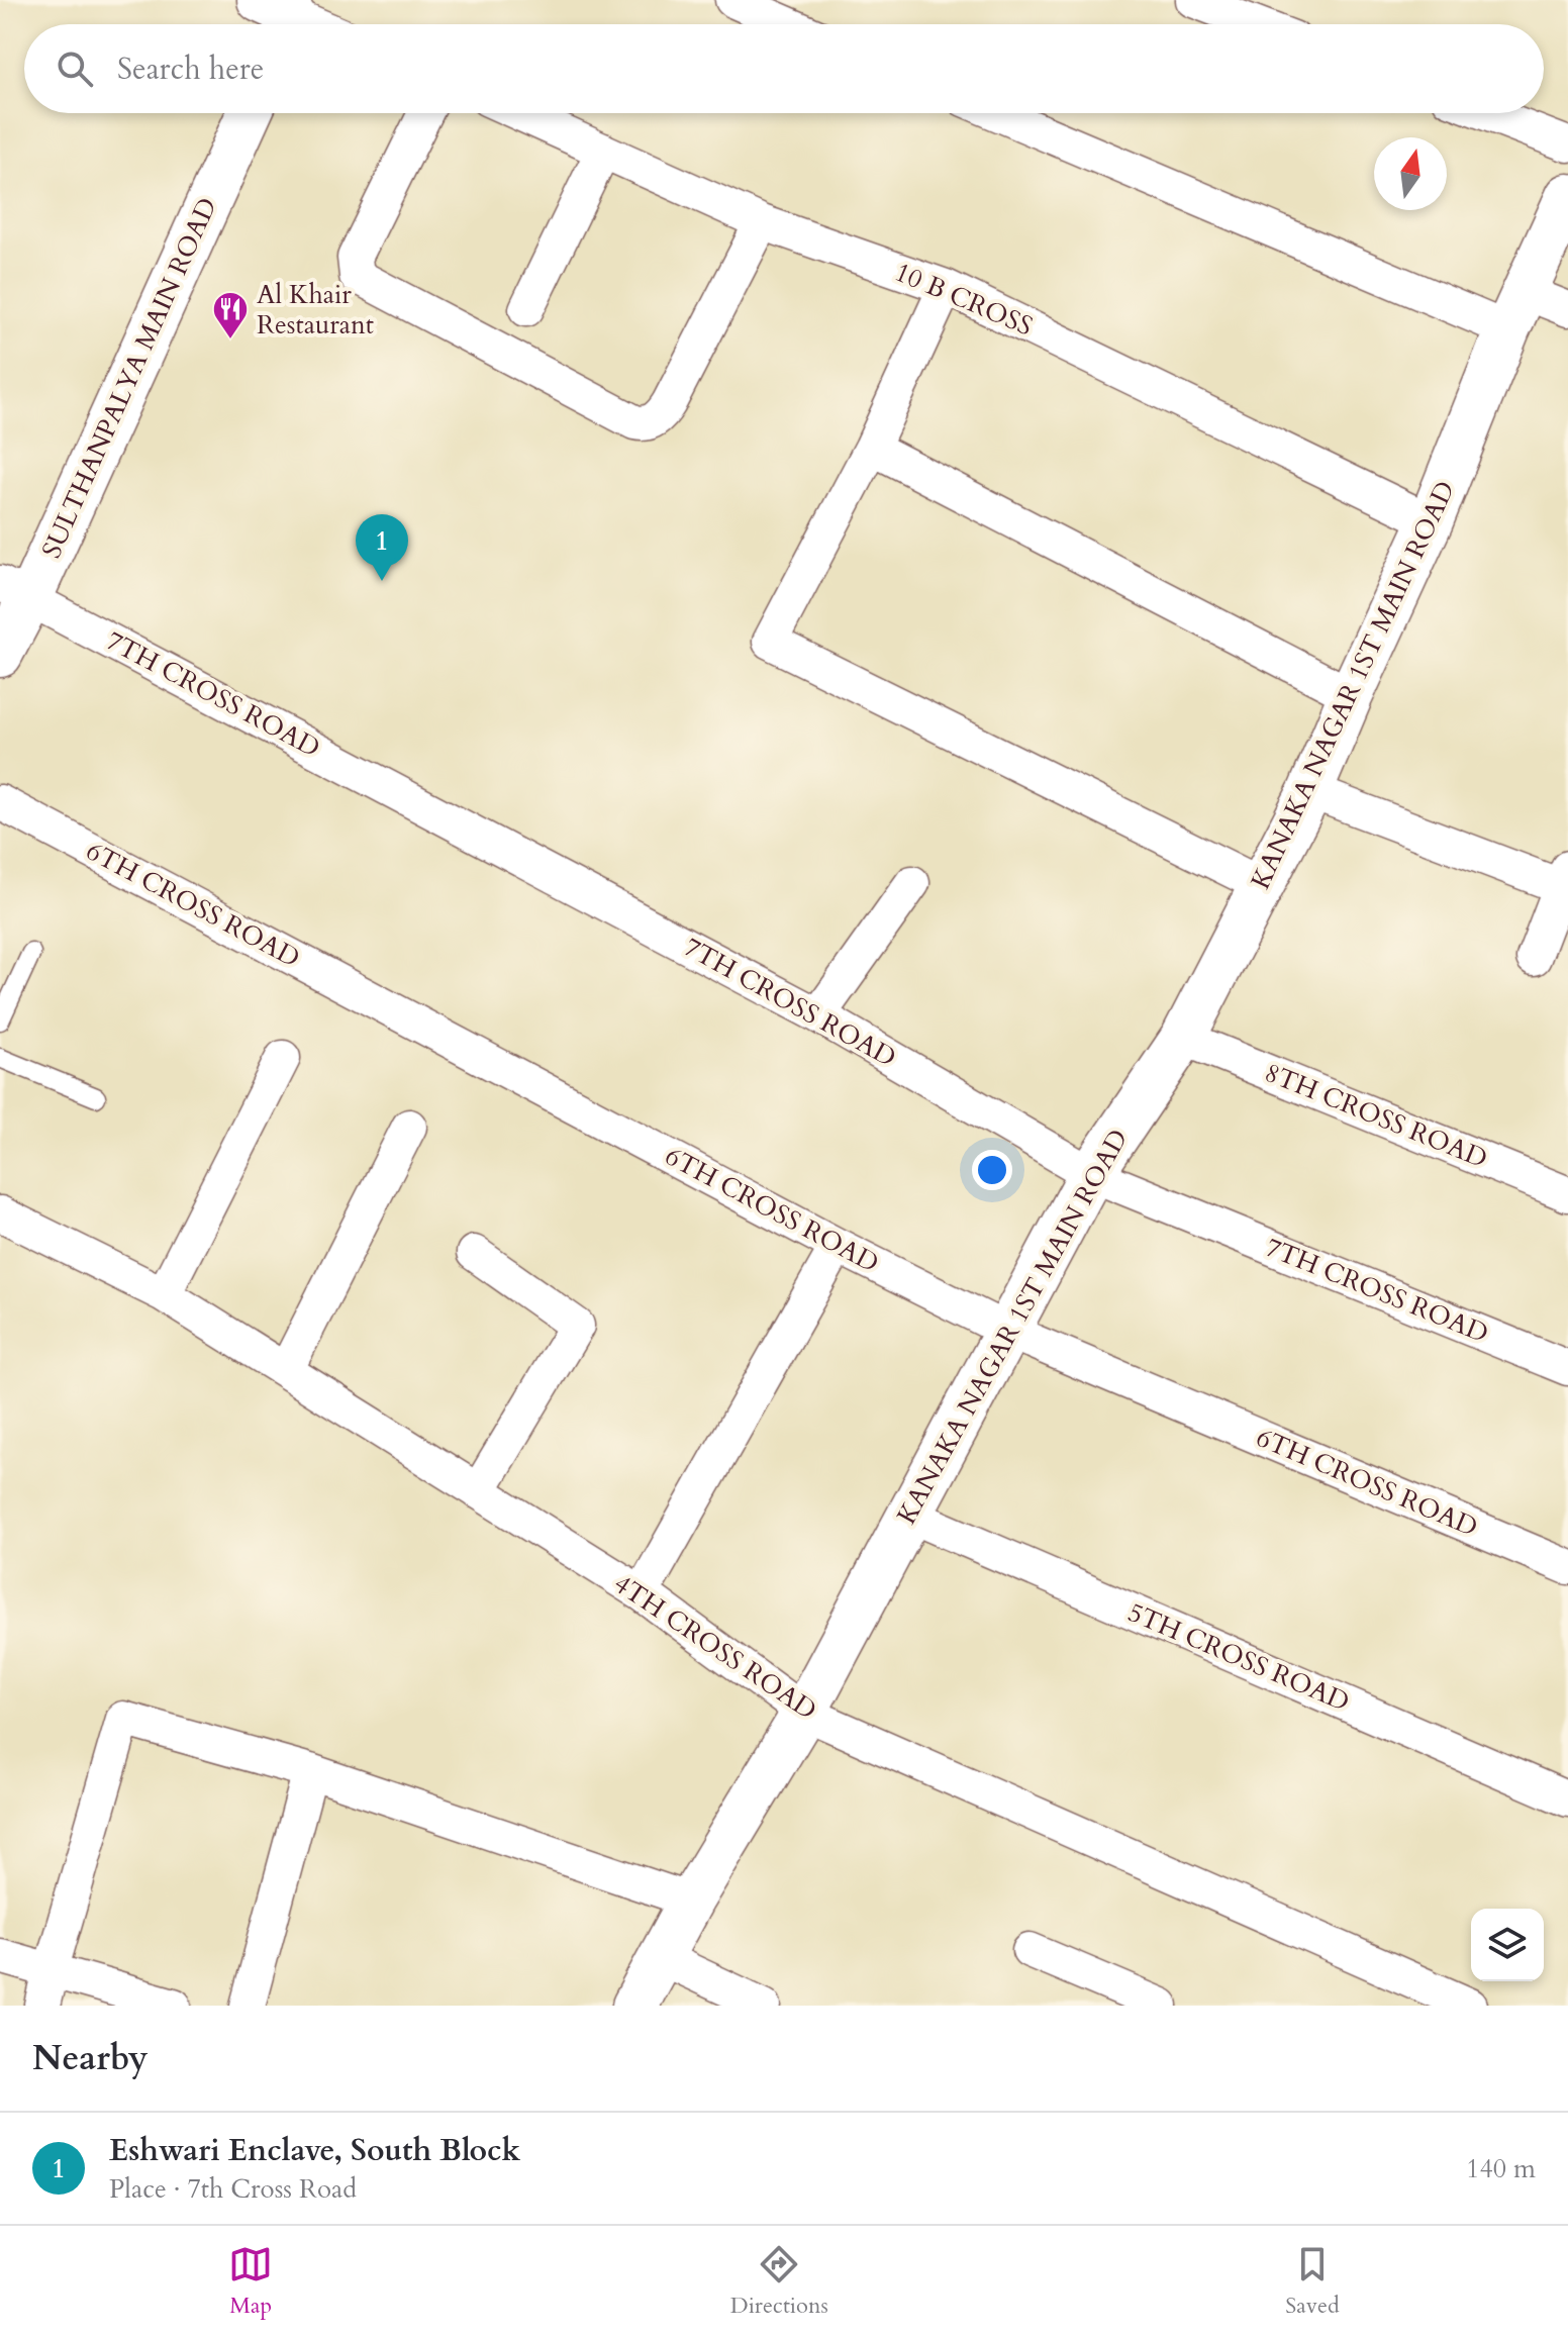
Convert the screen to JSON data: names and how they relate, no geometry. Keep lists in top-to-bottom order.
{
  "streets": {
    "street": [
      "10 B CROSS",
      "SULTHANPALYA MAIN ROAD",
      "KANAKA NAGAR 1ST MAIN ROAD",
      "7TH CROSS ROAD",
      "6TH CROSS ROAD",
      "8TH CROSS ROAD",
      "4TH CROSS ROAD",
      "5TH CROSS ROAD"
    ]
  },
  "crossings": [
    ["10 B CROSS", "KANAKA NAGAR 1ST MAIN ROAD"],
    ["SULTHANPALYA MAIN ROAD", "7TH CROSS ROAD"],
    ["KANAKA NAGAR 1ST MAIN ROAD", "7TH CROSS ROAD"],
    ["KANAKA NAGAR 1ST MAIN ROAD", "6TH CROSS ROAD"],
    ["KANAKA NAGAR 1ST MAIN ROAD", "8TH CROSS ROAD"],
    ["KANAKA NAGAR 1ST MAIN ROAD", "4TH CROSS ROAD"],
    ["KANAKA NAGAR 1ST MAIN ROAD", "5TH CROSS ROAD"]
  ],
  "places": {
    "restaurant": ["Al Khair Restaurant"]
  },
  "north": "top",
  "page": {
    "search": "Search here",
    "pins": "1",
    "heading": "Nearby",
    "list": [
      {
        "mark": "1",
        "name": "Eshwari Enclave, South Block",
        "note": "Place · 7th Cross Road",
        "value": "140 m"
      }
    ],
    "nav": ["Map", "Directions", "Saved"]
  }
}
